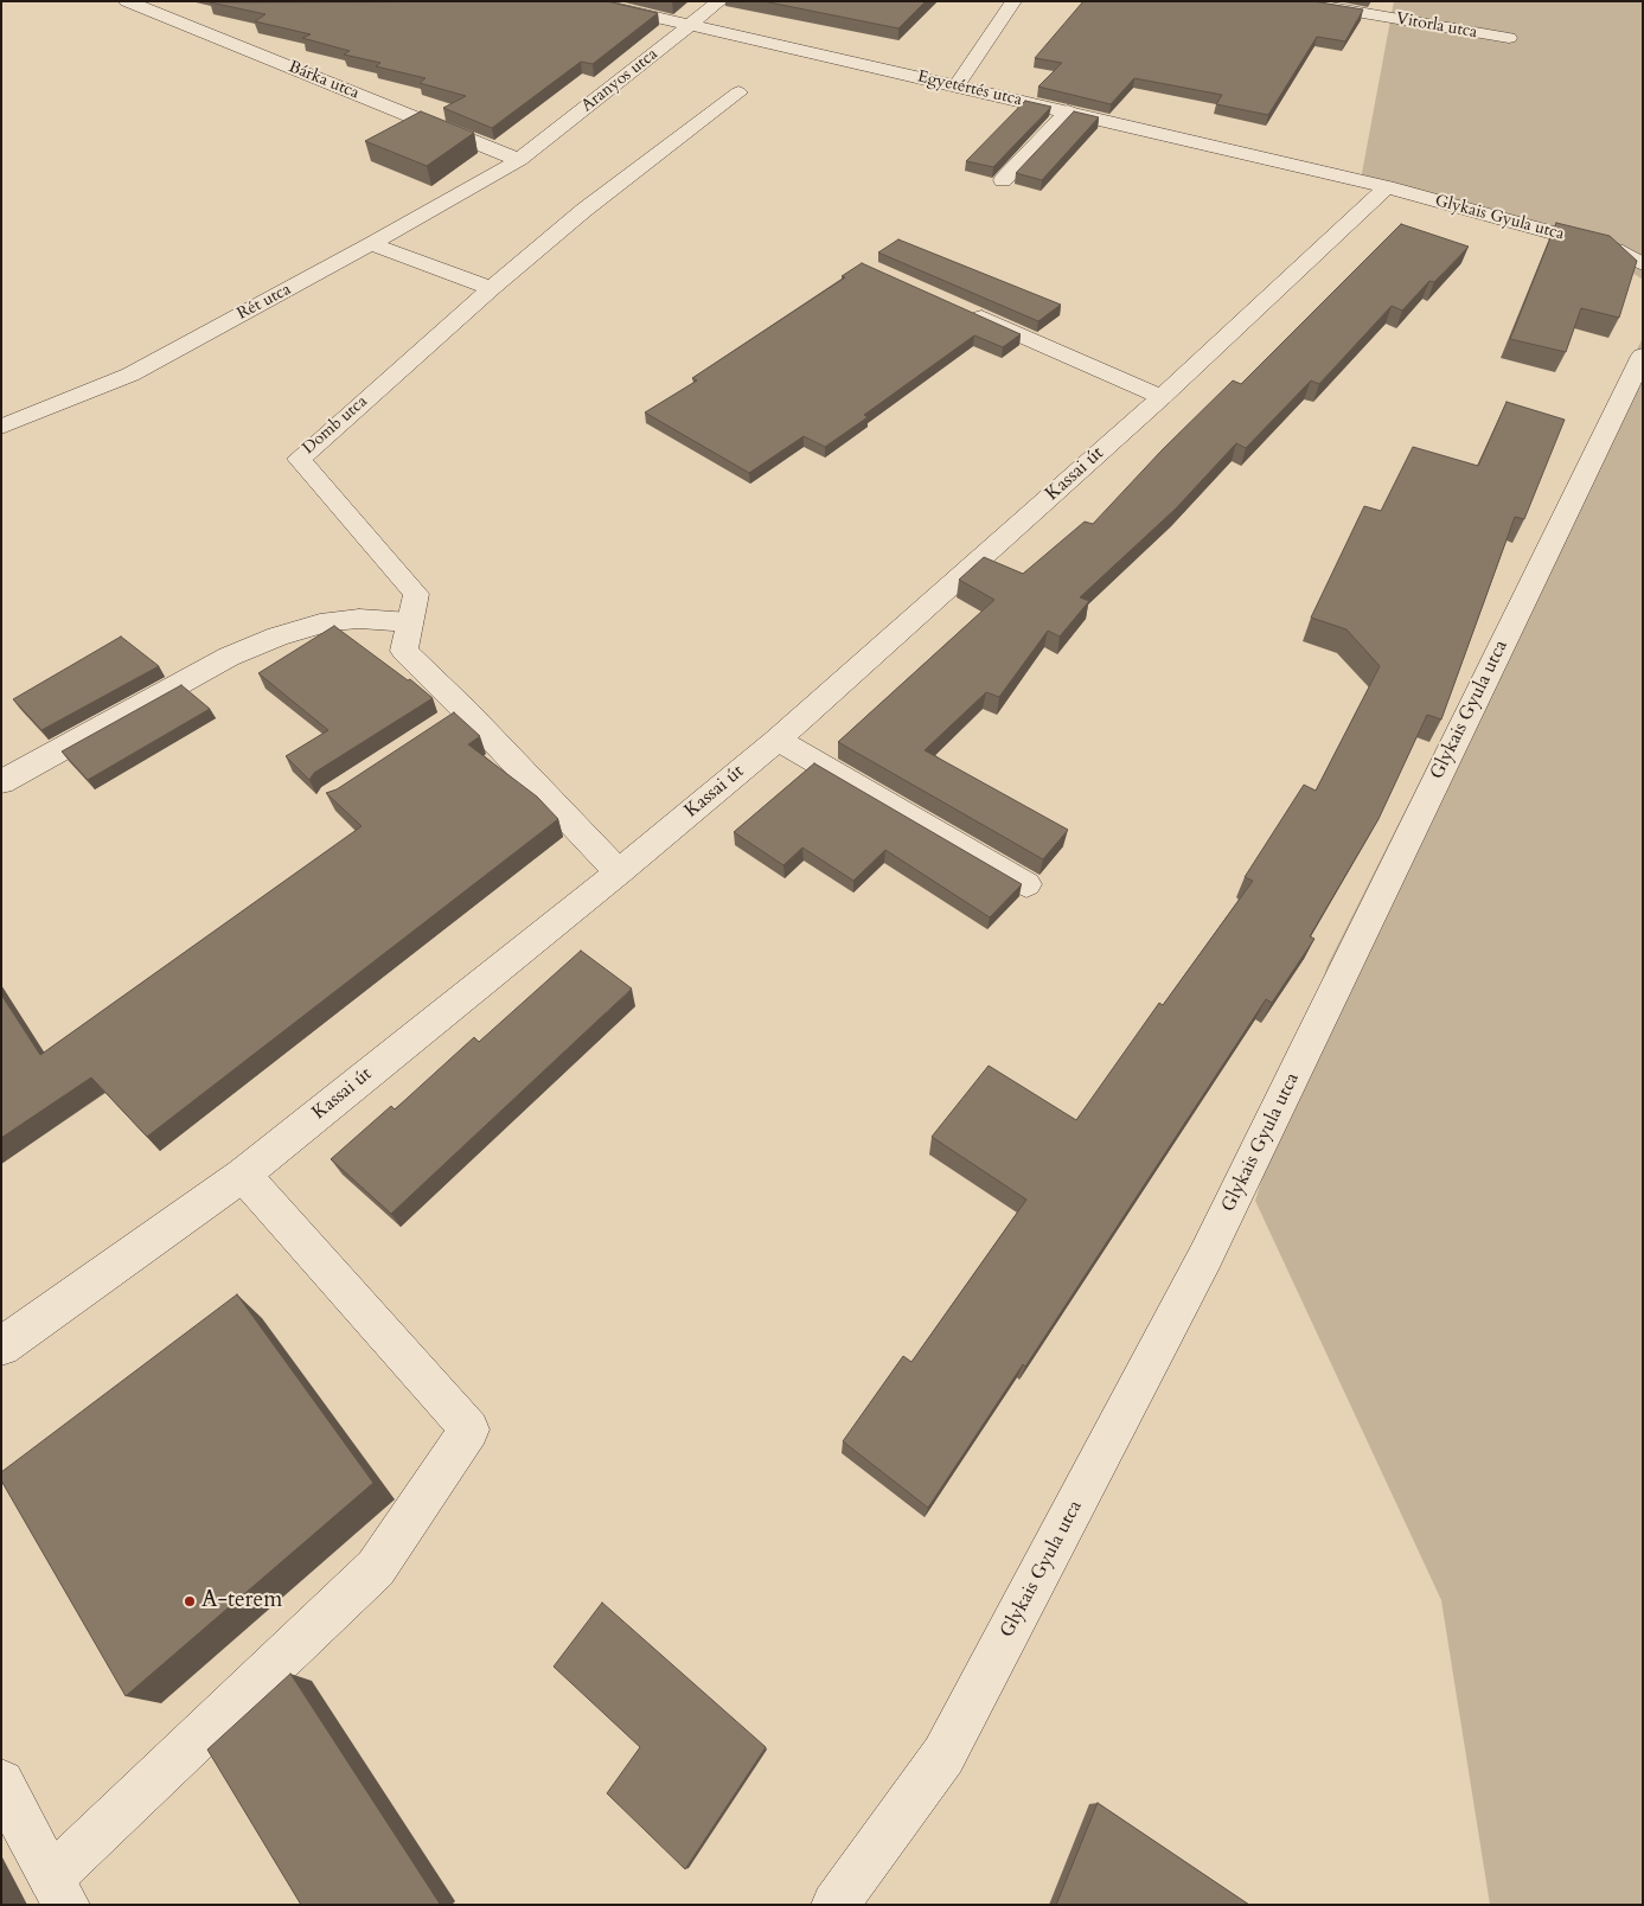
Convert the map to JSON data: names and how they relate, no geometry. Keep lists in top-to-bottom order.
{
  "streets": {
    "street": [
      "Vitorla utca",
      "Bárka utca",
      "Aranyos utca",
      "Egyetértés utca",
      "Glykais Gyula utca",
      "Rét utca",
      "Domb utca",
      "Kassai út"
    ]
  },
  "crossings": [
    ["Bárka utca", "Aranyos utca"],
    ["Bárka utca", "Rét utca"],
    ["Aranyos utca", "Egyetértés utca"],
    ["Aranyos utca", "Rét utca"],
    ["Egyetértés utca", "Glykais Gyula utca"],
    ["Egyetértés utca", "Kassai út"],
    ["Glykais Gyula utca", "Kassai út"],
    ["Domb utca", "Kassai út"]
  ],
  "places": ["A-terem"]
}
